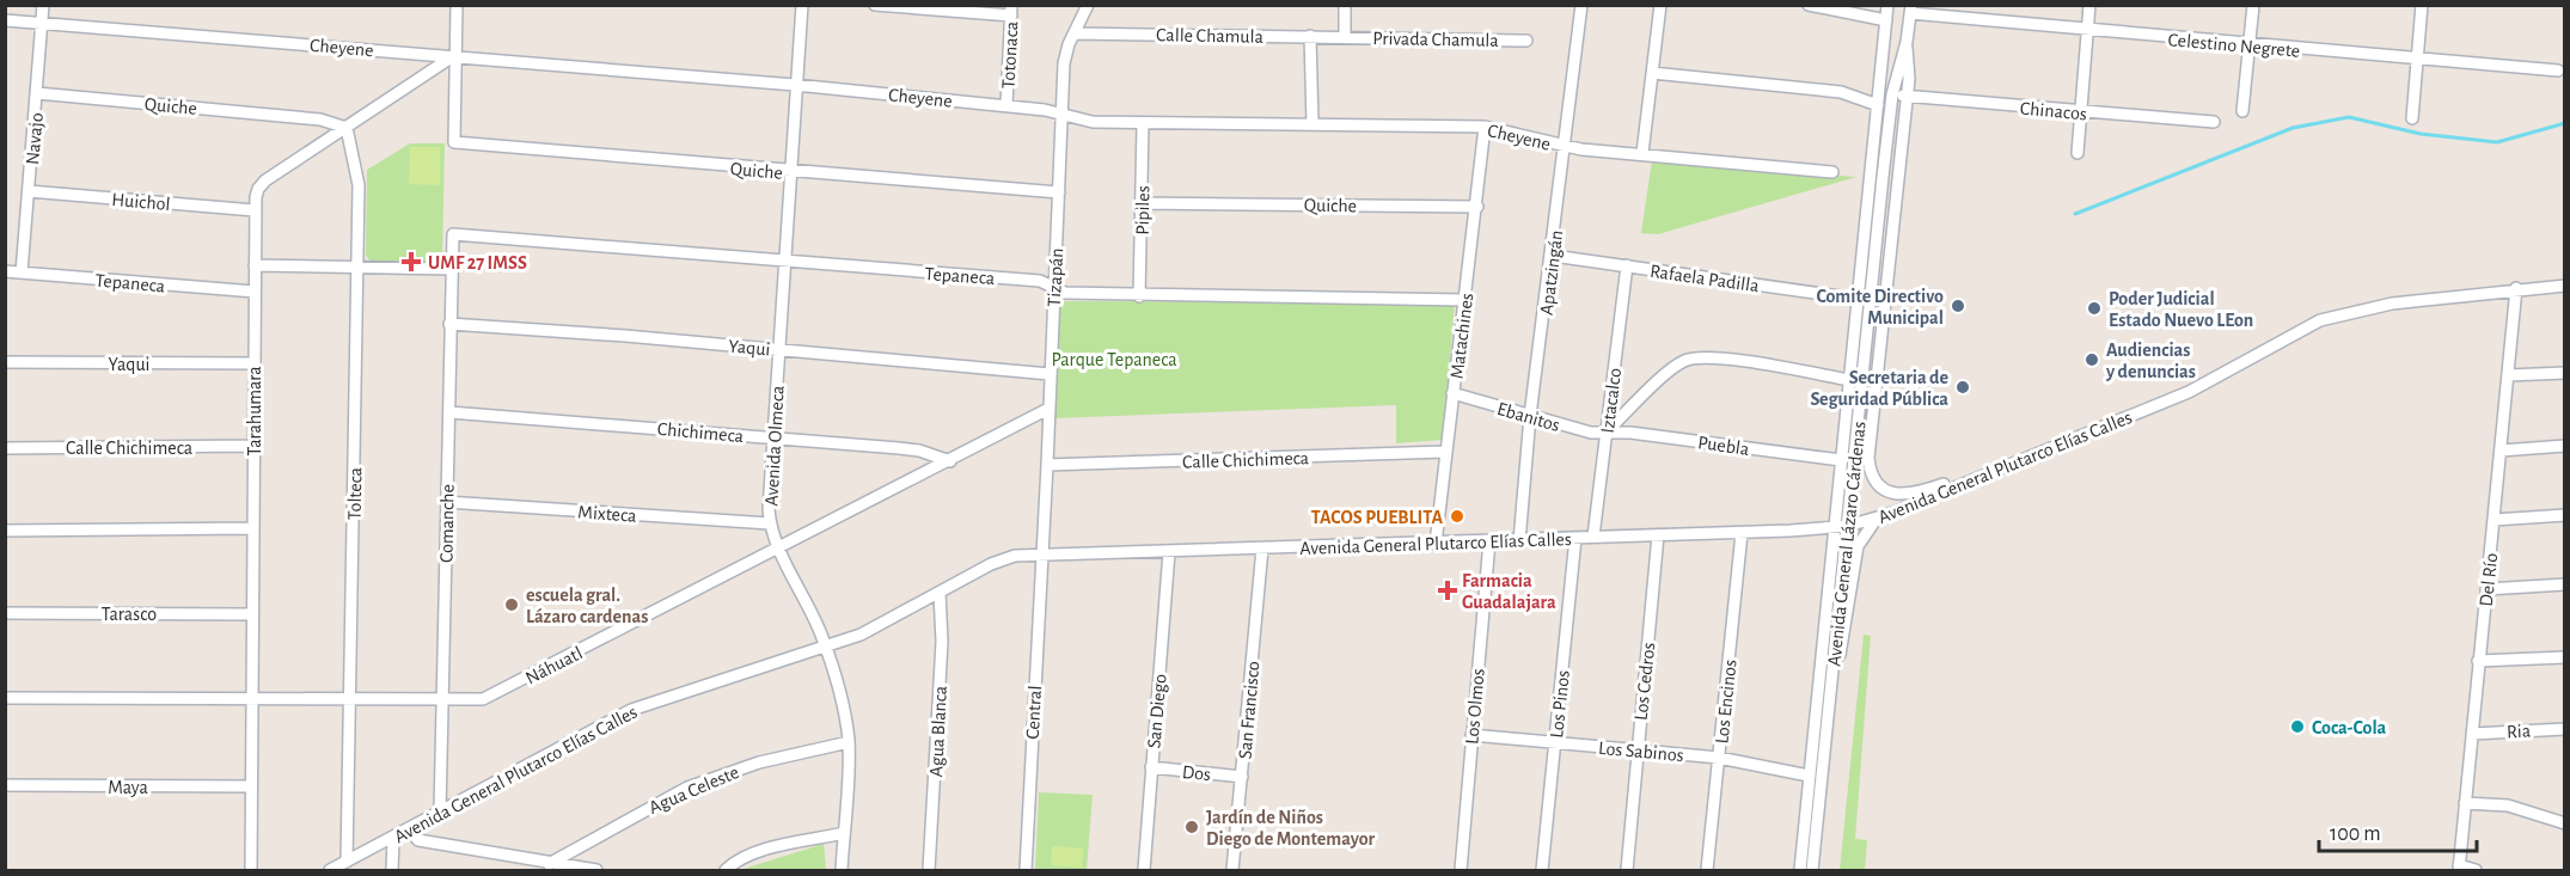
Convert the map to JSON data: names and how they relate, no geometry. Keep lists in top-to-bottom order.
{
  "streets": {
    "street": [
      "Calle Chamula",
      "Privada Chamula",
      "Celestino Negrete",
      "Cheyene",
      "Totonaca",
      "Quiche",
      "Chinacos",
      "Navajo",
      "Huichol",
      "Pipiles",
      "Apatzingán",
      "Tepaneca",
      "Tizapán",
      "Rafaela Padilla",
      "Matachines",
      "Yaqui",
      "Iztacalco",
      "Tarahumara",
      "Ebanitos",
      "Chichimeca",
      "Puebla",
      "Avenida Olmeca",
      "Calle Chichimeca",
      "Avenida General Plutarco Elías Calles",
      "Tolteca",
      "Mixteca",
      "Comanche",
      "Avenida General Lázaro Cárdenas",
      "Del Río",
      "Tarasco",
      "Náhuatl",
      "Los Cedros",
      "Los Encinos",
      "Los Pinos",
      "Los Olmos",
      "San Francisco",
      "San Diego",
      "Central",
      "Ria",
      "Agua Blanca",
      "Los Sabinos",
      "Dos",
      "Maya",
      "Agua Celeste"
    ]
  },
  "crossings": [
    ["Calle Chamula", "Privada Chamula"],
    ["Calle Chamula", "Tizapán"],
    ["Celestino Negrete", "Avenida General Lázaro Cárdenas"],
    ["Cheyene", "Totonaca"],
    ["Cheyene", "Quiche"],
    ["Cheyene", "Navajo"],
    ["Cheyene", "Pipiles"],
    ["Cheyene", "Apatzingán"],
    ["Cheyene", "Tizapán"],
    ["Cheyene", "Matachines"],
    ["Cheyene", "Tarahumara"],
    ["Cheyene", "Avenida Olmeca"],
    ["Quiche", "Navajo"],
    ["Quiche", "Pipiles"],
    ["Quiche", "Tizapán"],
    ["Quiche", "Matachines"],
    ["Quiche", "Tarahumara"],
    ["Quiche", "Avenida Olmeca"],
    ["Quiche", "Tolteca"],
    ["Chinacos", "Avenida General Lázaro Cárdenas"],
    ["Navajo", "Huichol"],
    ["Navajo", "Tepaneca"],
    ["Huichol", "Tarahumara"],
    ["Pipiles", "Tepaneca"],
    ["Apatzingán", "Rafaela Padilla"],
    ["Apatzingán", "Ebanitos"],
    ["Apatzingán", "Avenida General Plutarco Elías Calles"],
    ["Tepaneca", "Tizapán"],
    ["Tepaneca", "Matachines"],
    ["Tepaneca", "Tarahumara"],
    ["Tepaneca", "Avenida Olmeca"],
    ["Tepaneca", "Comanche"],
    ["Tizapán", "Yaqui"],
    ["Tizapán", "Calle Chichimeca"],
    ["Tizapán", "Avenida General Plutarco Elías Calles"],
    ["Tizapán", "Náhuatl"],
    ["Tizapán", "Central"],
    ["Rafaela Padilla", "Iztacalco"],
    ["Rafaela Padilla", "Avenida General Lázaro Cárdenas"],
    ["Matachines", "Ebanitos"],
    ["Matachines", "Calle Chichimeca"],
    ["Matachines", "Avenida General Plutarco Elías Calles"],
    ["Yaqui", "Tarahumara"],
    ["Yaqui", "Avenida Olmeca"],
    ["Yaqui", "Comanche"],
    ["Iztacalco", "Ebanitos"],
    ["Iztacalco", "Puebla"],
    ["Iztacalco", "Avenida General Plutarco Elías Calles"],
    ["Tarahumara", "Calle Chichimeca"],
    ["Tarahumara", "Tolteca"],
    ["Tarahumara", "Tarasco"],
    ["Tarahumara", "Náhuatl"],
    ["Tarahumara", "Maya"],
    ["Ebanitos", "Puebla"],
    ["Chichimeca", "Avenida Olmeca"],
    ["Chichimeca", "Comanche"],
    ["Chichimeca", "Náhuatl"],
    ["Puebla", "Avenida General Lázaro Cárdenas"],
    ["Avenida Olmeca", "Avenida General Plutarco Elías Calles"],
    ["Avenida Olmeca", "Mixteca"],
    ["Avenida Olmeca", "Náhuatl"],
    ["Avenida Olmeca", "Agua Celeste"],
    ["Avenida General Plutarco Elías Calles", "Tolteca"],
    ["Avenida General Plutarco Elías Calles", "Comanche"],
    ["Avenida General Plutarco Elías Calles", "Avenida General Lázaro Cárdenas"],
    ["Avenida General Plutarco Elías Calles", "Del Río"],
    ["Avenida General Plutarco Elías Calles", "Los Cedros"],
    ["Avenida General Plutarco Elías Calles", "Los Encinos"],
    ["Avenida General Plutarco Elías Calles", "Los Pinos"],
    ["Avenida General Plutarco Elías Calles", "Los Olmos"],
    ["Avenida General Plutarco Elías Calles", "San Francisco"],
    ["Avenida General Plutarco Elías Calles", "San Diego"],
    ["Avenida General Plutarco Elías Calles", "Central"],
    ["Avenida General Plutarco Elías Calles", "Agua Blanca"],
    ["Tolteca", "Náhuatl"],
    ["Mixteca", "Comanche"],
    ["Comanche", "Náhuatl"],
    ["Avenida General Lázaro Cárdenas", "Los Sabinos"],
    ["Del Río", "Ria"],
    ["Los Cedros", "Los Sabinos"],
    ["Los Encinos", "Los Sabinos"],
    ["Los Pinos", "Los Sabinos"],
    ["Los Olmos", "Los Sabinos"],
    ["San Francisco", "Dos"],
    ["San Diego", "Dos"]
  ],
  "parks": ["Parque Tepaneca"],
  "places": {
    "health": ["UMF 27 IMSS", "Farmacia Guadalajara"],
    "other": [
      "Comite Directivo Municipal",
      "Poder Judicial Estado Nuevo LEon",
      "Audiencias y denuncias",
      "Secretaria de Seguridad Pública",
      "TACOS PUEBLITA",
      "escuela gral. Lázaro cardenas",
      "Coca-Cola",
      "Jardín de Niños Diego de Montemayor"
    ]
  },
  "scale_bar": "100 m"
}
